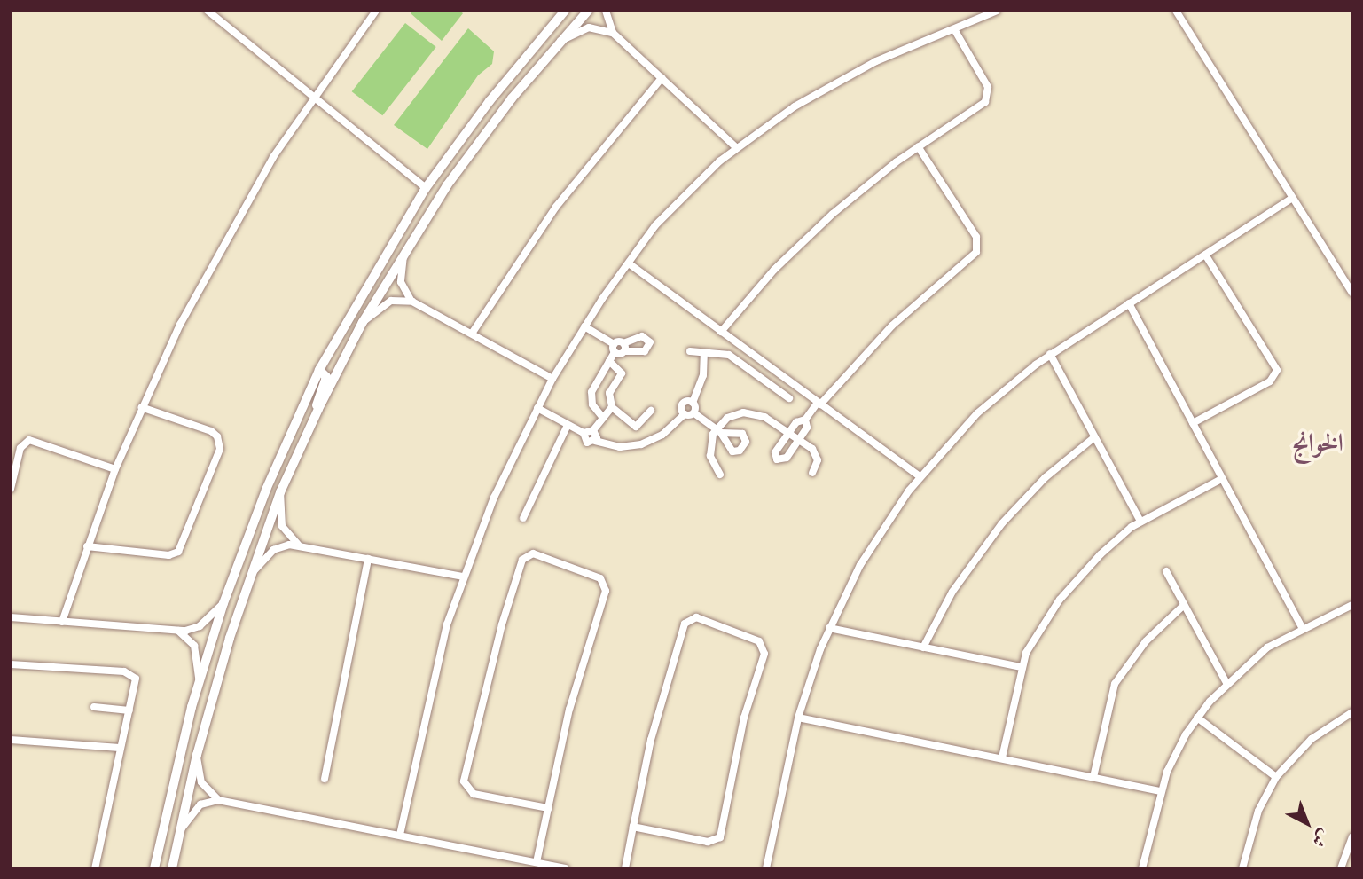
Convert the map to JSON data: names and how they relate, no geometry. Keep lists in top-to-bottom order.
{
  "districts": ["الخوانج"],
  "north": "bottom right"
}
